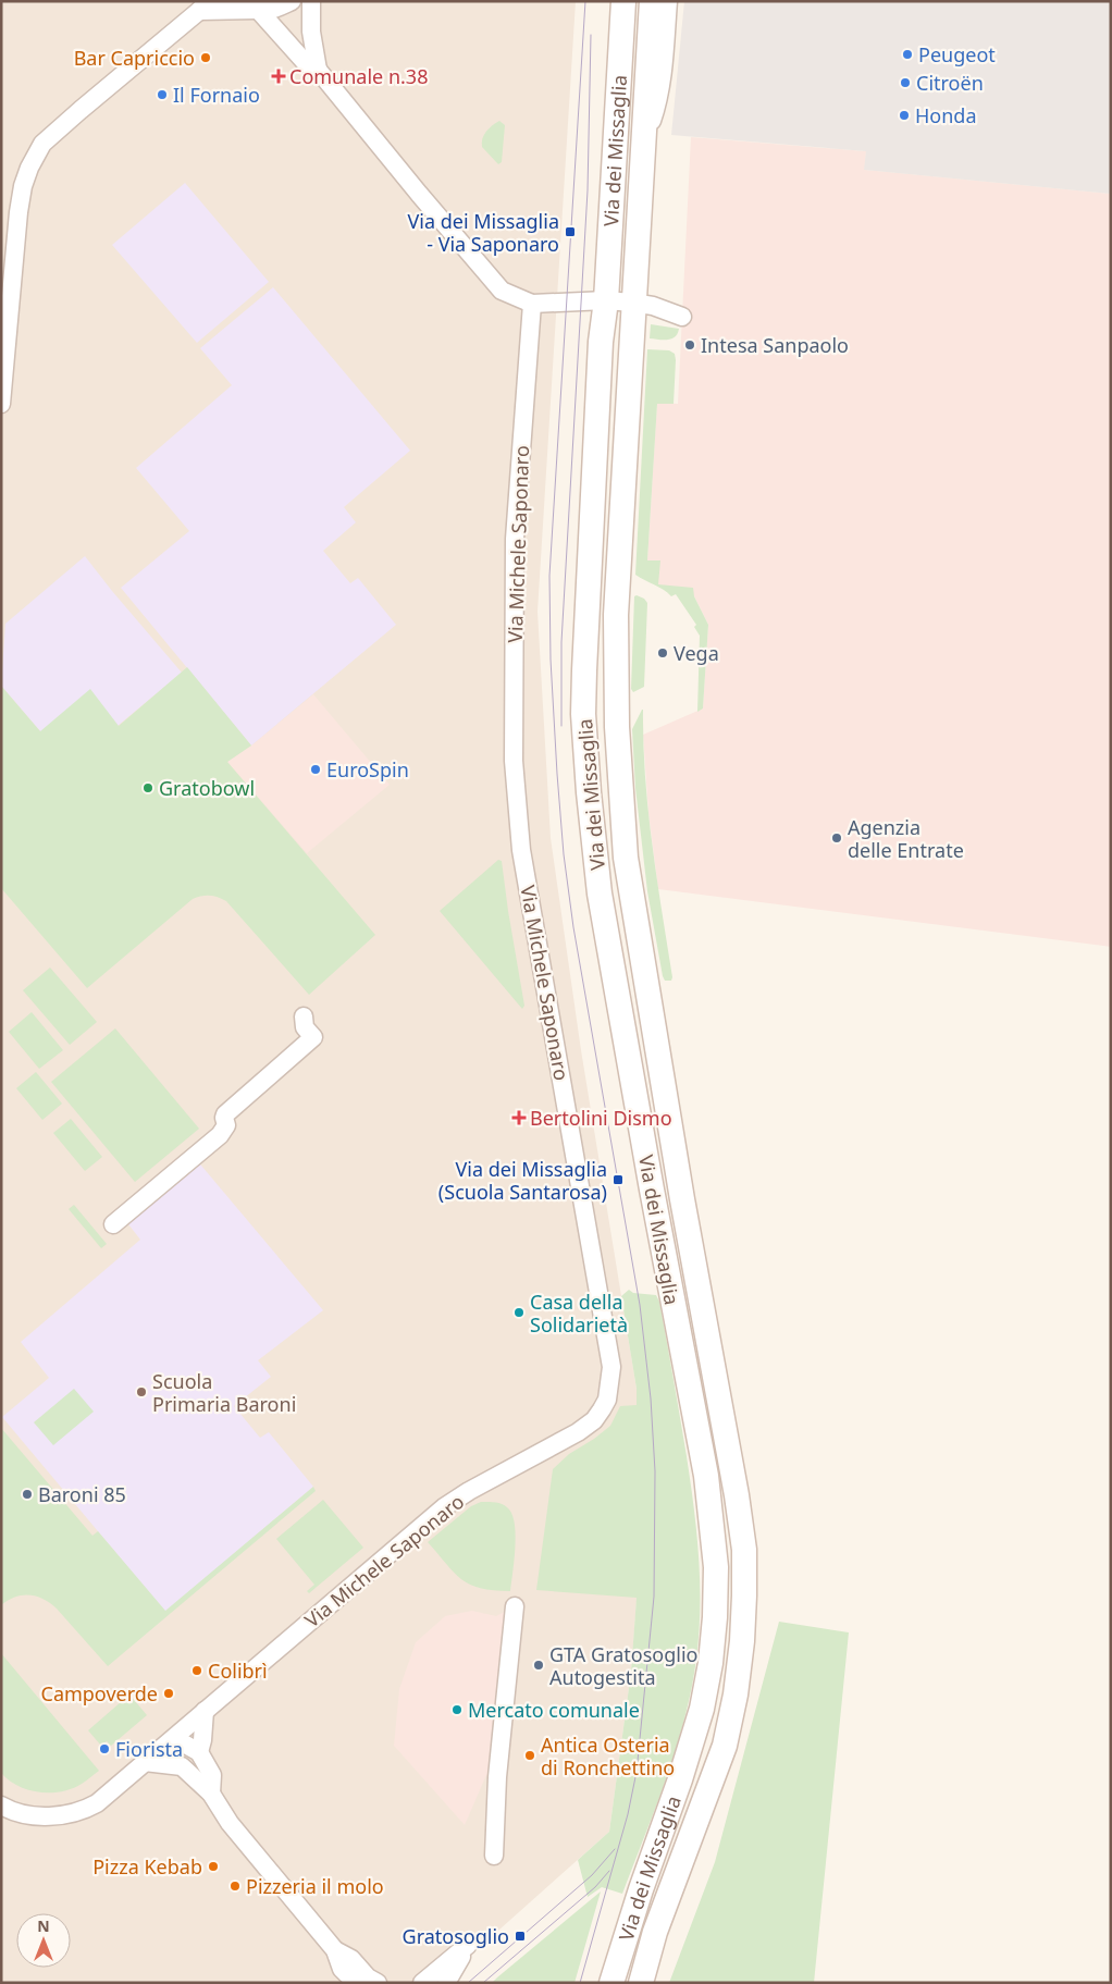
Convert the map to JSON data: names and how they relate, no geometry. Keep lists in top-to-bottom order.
{
  "streets": {
    "main road": ["Via dei Missaglia"],
    "street": ["Via Michele Saponaro"]
  },
  "places": {
    "other": [
      "Peugeot",
      "Bar Capriccio",
      "Citroën",
      "Il Fornaio",
      "Honda",
      "Intesa Sanpaolo",
      "Vega",
      "EuroSpin",
      "Gratobowl",
      "Agenzia delle Entrate",
      "Casa della Solidarietà",
      "Scuola Primaria Baroni",
      "Baroni 85",
      "GTA Gratosoglio Autogestita",
      "Colibrì",
      "Campoverde",
      "Mercato comunale",
      "Fiorista",
      "Antica Osteria di Ronchettino",
      "Pizza Kebab",
      "Pizzeria il molo"
    ],
    "health": ["Comunale n.38", "Bertolini Dismo"],
    "transit": ["Via dei Missaglia - Via Saponaro", "Via dei Missaglia (Scuola Santarosa)", "Gratosoglio"]
  },
  "north": "top"
}
